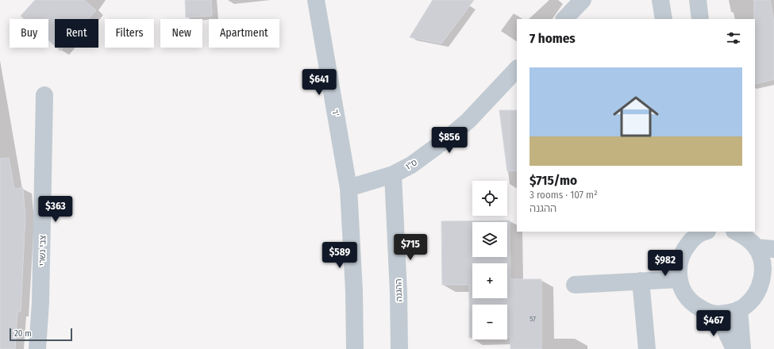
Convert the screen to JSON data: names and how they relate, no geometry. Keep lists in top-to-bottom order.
{
  "streets": {
    "street": [
      "ד'",
      "ס\"ו",
      "צבי נשרי",
      "ההגנה"
    ]
  },
  "crossings": [
    ["ד'", "ס\"ו"],
    ["ס\"ו", "ההגנה"]
  ],
  "house_numbers": ["57"],
  "scale_bar": "20 m",
  "page": {
    "chip": [
      "Buy",
      "Rent",
      "Filters",
      "New",
      "Apartment"
    ],
    "heading": "7 homes",
    "list": [
      {
        "name": "$715/mo",
        "note": "3 rooms · 107 m² · ההגנה"
      }
    ],
    "price": [
      "$641",
      "$856",
      "$363",
      "$715",
      "$589",
      "$982",
      "$467"
    ],
    "map_buttons": ["+", "−"],
    "scale": "20 m"
  }
}
